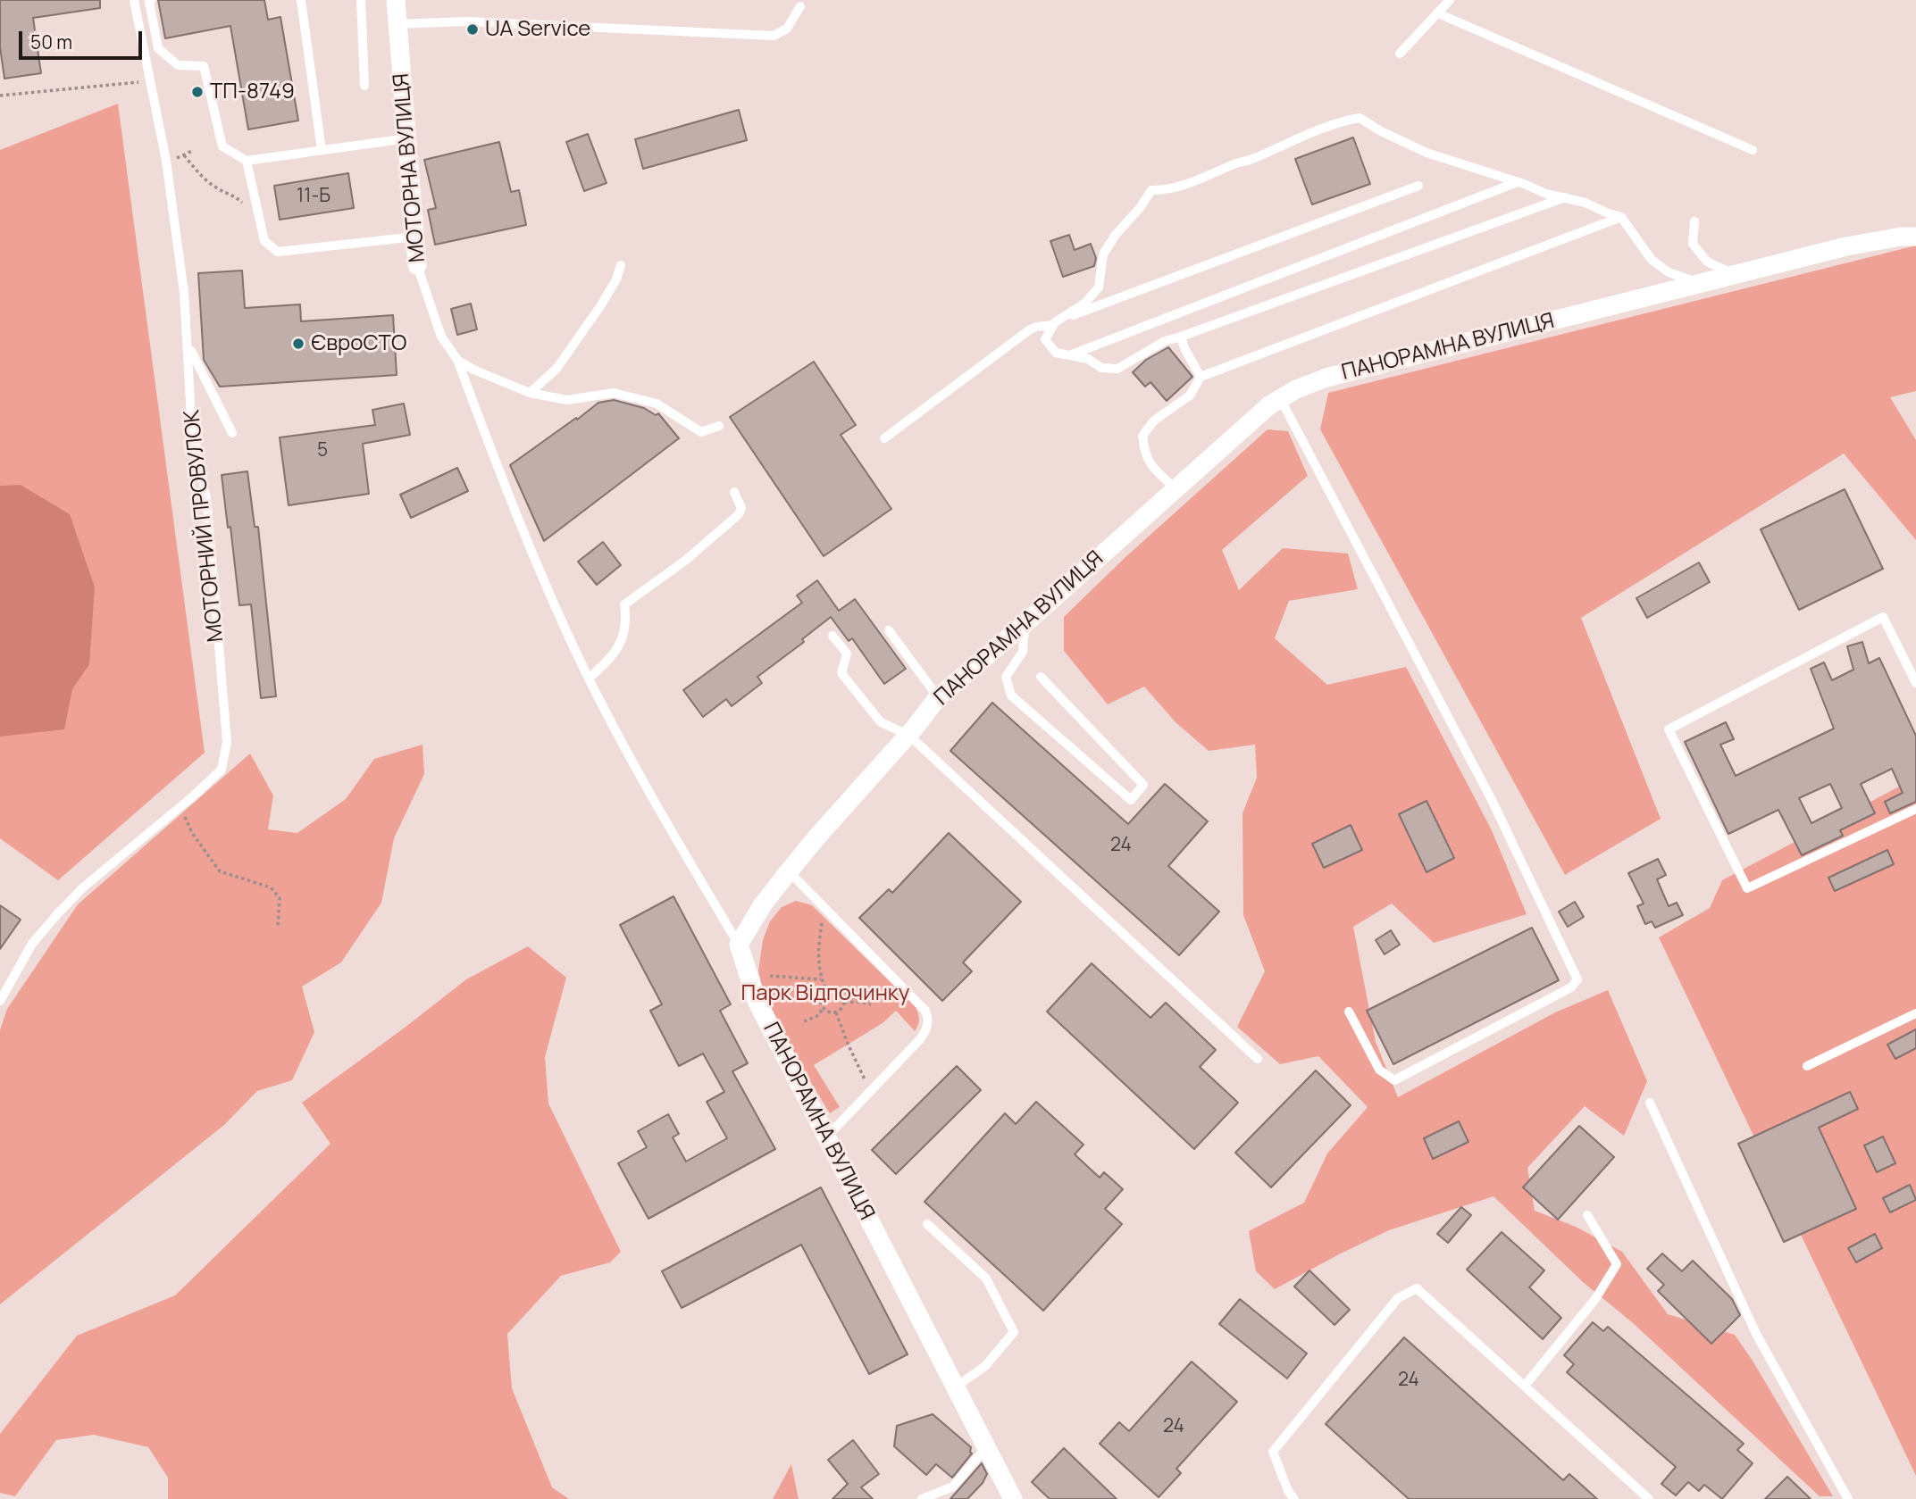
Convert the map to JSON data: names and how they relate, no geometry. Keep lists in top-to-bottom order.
{
  "streets": {
    "street": ["МОТОРНА ВУЛИЦЯ", "ПАНОРАМНА ВУЛИЦЯ"],
    "lane": ["МОТОРНИЙ ПРОВУЛОК"]
  },
  "parks": ["Парк Відпочинку"],
  "places": ["UA Service", "ТП-8749", "ЄвроСТО"],
  "house_numbers": [
    "11-Б",
    "5",
    "24",
    "24",
    "24"
  ],
  "scale_bar": "50 m"
}
